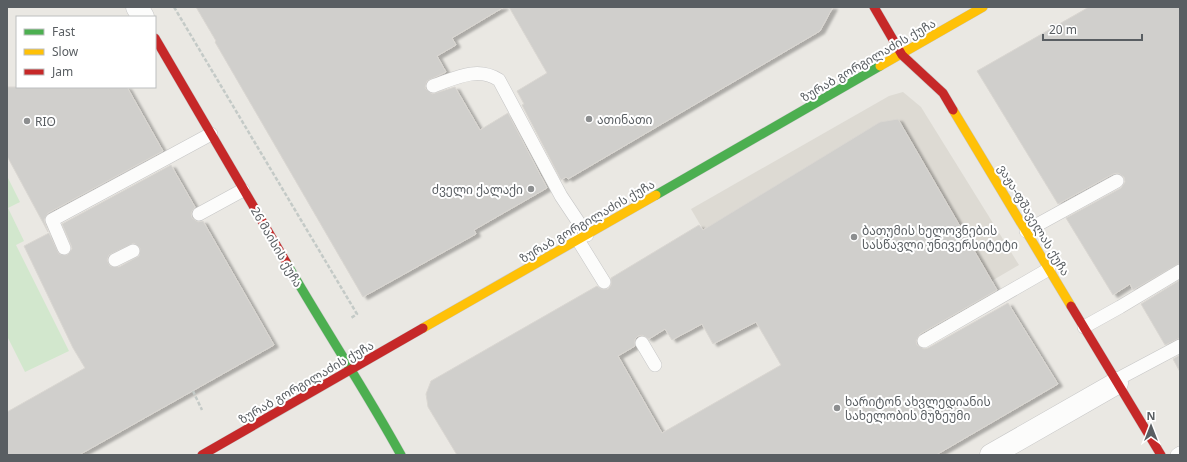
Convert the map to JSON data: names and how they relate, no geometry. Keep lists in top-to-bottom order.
{
  "streets": {
    "street": ["ზურაბ გორგილაძის ქუჩა", "ვაჟა-ფშაველას ქუჩა", "26 მაისის ქუჩა"]
  },
  "crossings": [
    ["ზურაბ გორგილაძის ქუჩა", "ვაჟა-ფშაველას ქუჩა"],
    ["ზურაბ გორგილაძის ქუჩა", "26 მაისის ქუჩა"]
  ],
  "places": [
    "ათინათი",
    "RIO",
    "ძველი ქალაქი",
    "ბათუმის ხელოვნების სასწავლი უნივერსიტეტი",
    "ხარიტონ ახვლედიანის სახელობის მუზეუმი"
  ],
  "legend": ["Fast", "Slow", "Jam"],
  "scale_bar": "20 m",
  "north": "top"
}
